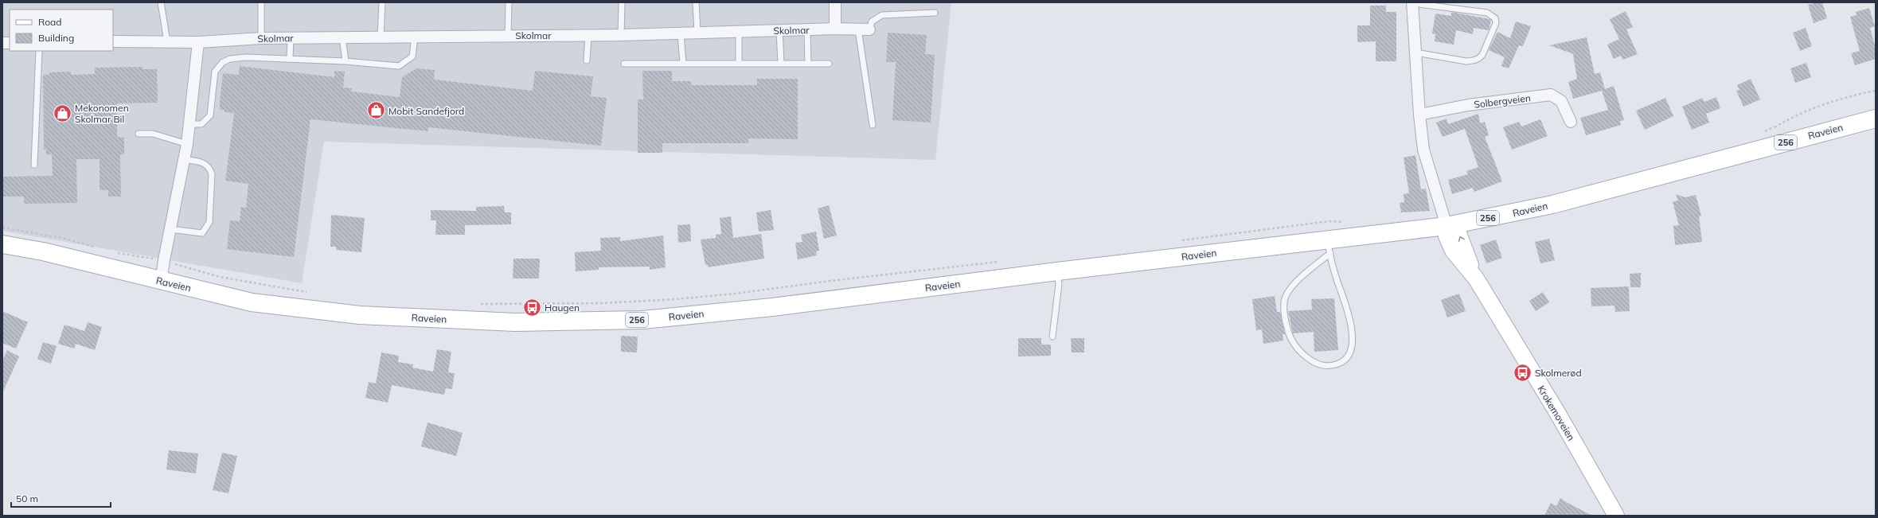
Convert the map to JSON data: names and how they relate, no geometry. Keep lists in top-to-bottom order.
{
  "streets": {
    "main road": ["Raveien", "256", "Krokemoveien"],
    "street": ["Skolmar", "Solbergveien"]
  },
  "crossings": [
    ["Raveien", "Krokemoveien"]
  ],
  "places": {
    "shop": ["Mobit Sandefjord", "Mekonomen Skolmar Bil"],
    "bus stop": ["Haugen", "Skolmerød"]
  },
  "legend": ["Road", "Building"],
  "scale_bar": "50 m"
}
